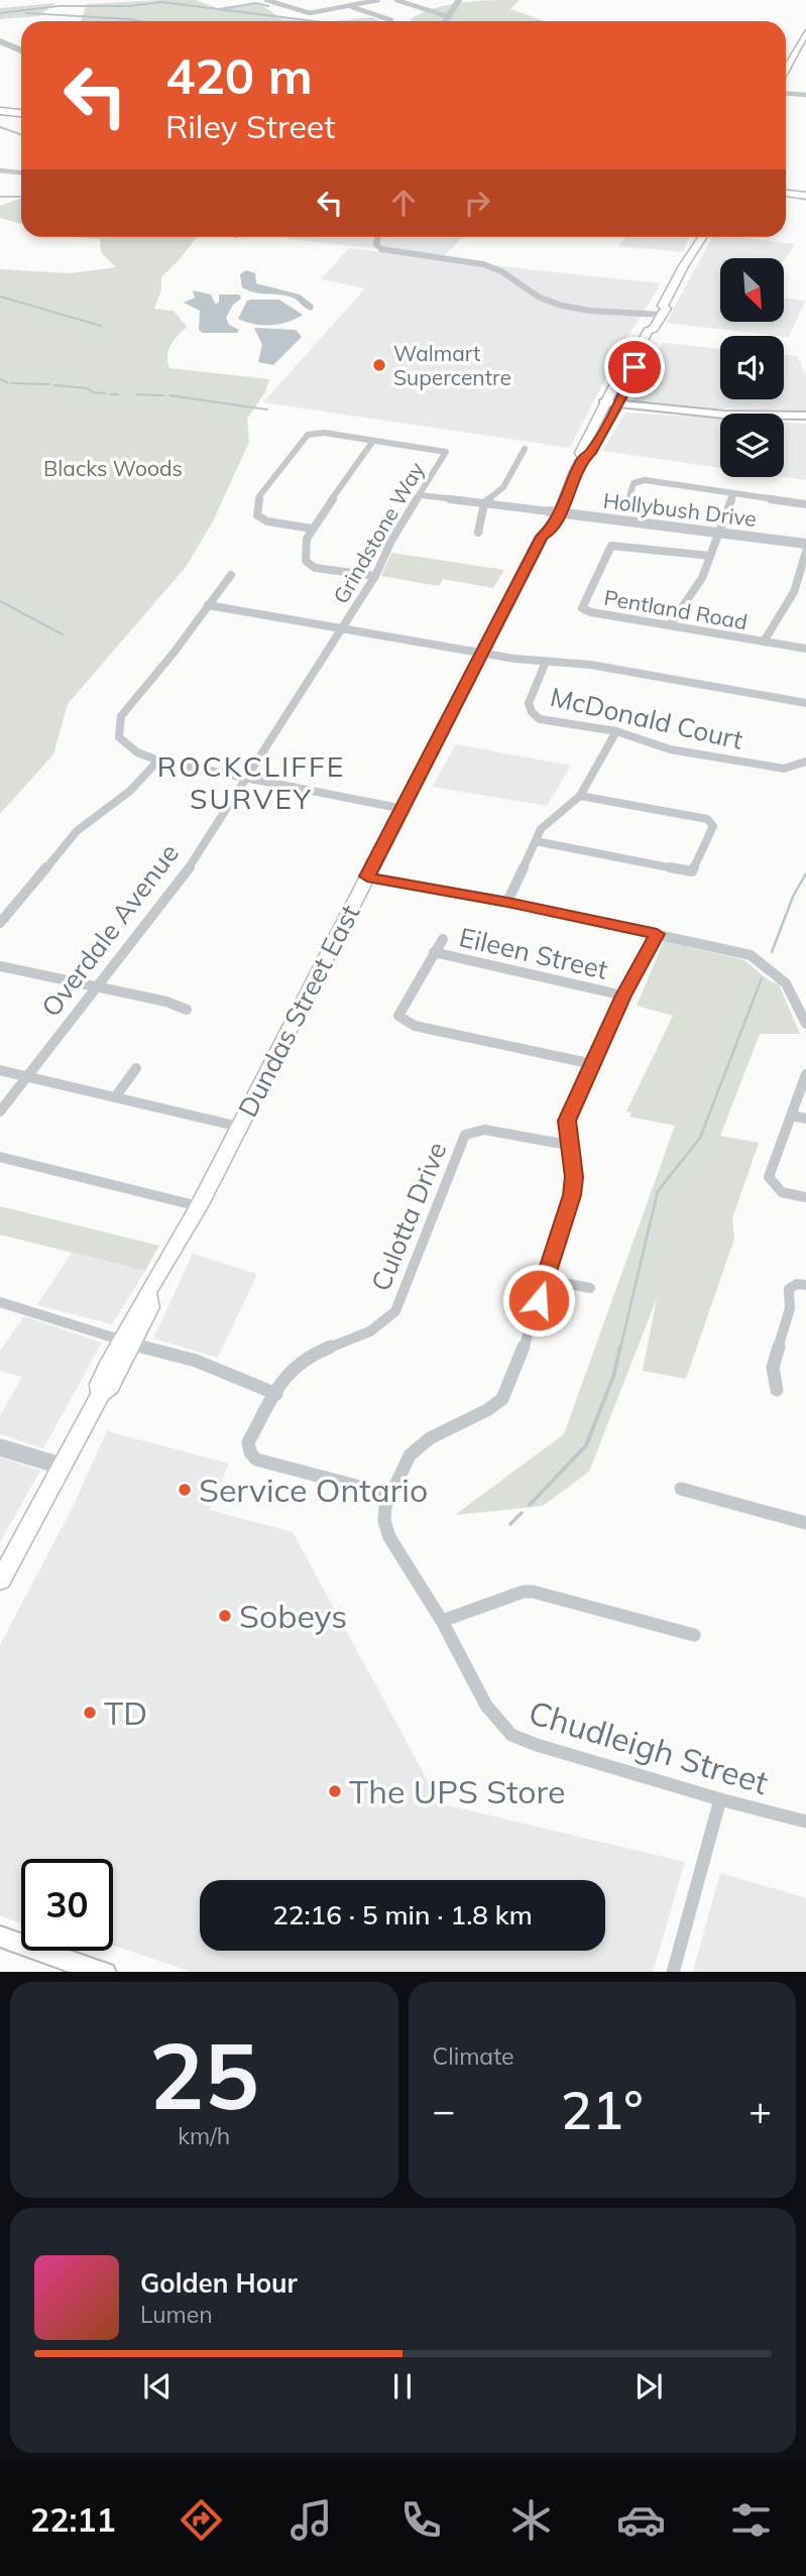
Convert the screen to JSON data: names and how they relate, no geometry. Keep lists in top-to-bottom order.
{
  "streets": {
    "main road": ["Dundas Street East"],
    "street": [
      "Hollybush Drive",
      "Grindstone Way",
      "Pentland Road",
      "McDonald Court",
      "Overdale Avenue",
      "Eileen Street",
      "Culotta Drive",
      "Chudleigh Street"
    ]
  },
  "crossings": [
    ["Hollybush Drive", "Dundas Street East"],
    ["Grindstone Way", "McDonald Court"],
    ["Grindstone Way", "Overdale Avenue"],
    ["McDonald Court", "Overdale Avenue"],
    ["McDonald Court", "Dundas Street East"],
    ["Eileen Street", "Chudleigh Street"],
    ["Culotta Drive", "Chudleigh Street"]
  ],
  "districts": ["ROCKCLIFFE SURVEY"],
  "parks": ["Blacks Woods"],
  "places": [
    "Walmart Supercentre",
    "Service Ontario",
    "Sobeys",
    "TD",
    "The UPS Store"
  ],
  "north": "bottom right",
  "page": {
    "turn": ["420 m", "Riley Street"],
    "limit": "30",
    "trip": "22:16 · 5 min · 1.8 km",
    "tile": [
      ["25", "km/h"],
      "Climate"
    ],
    "heat": ["−", "21°", "+"],
    "song": ["Golden Hour", "Lumen"],
    "tabs": "22:11"
  }
}
